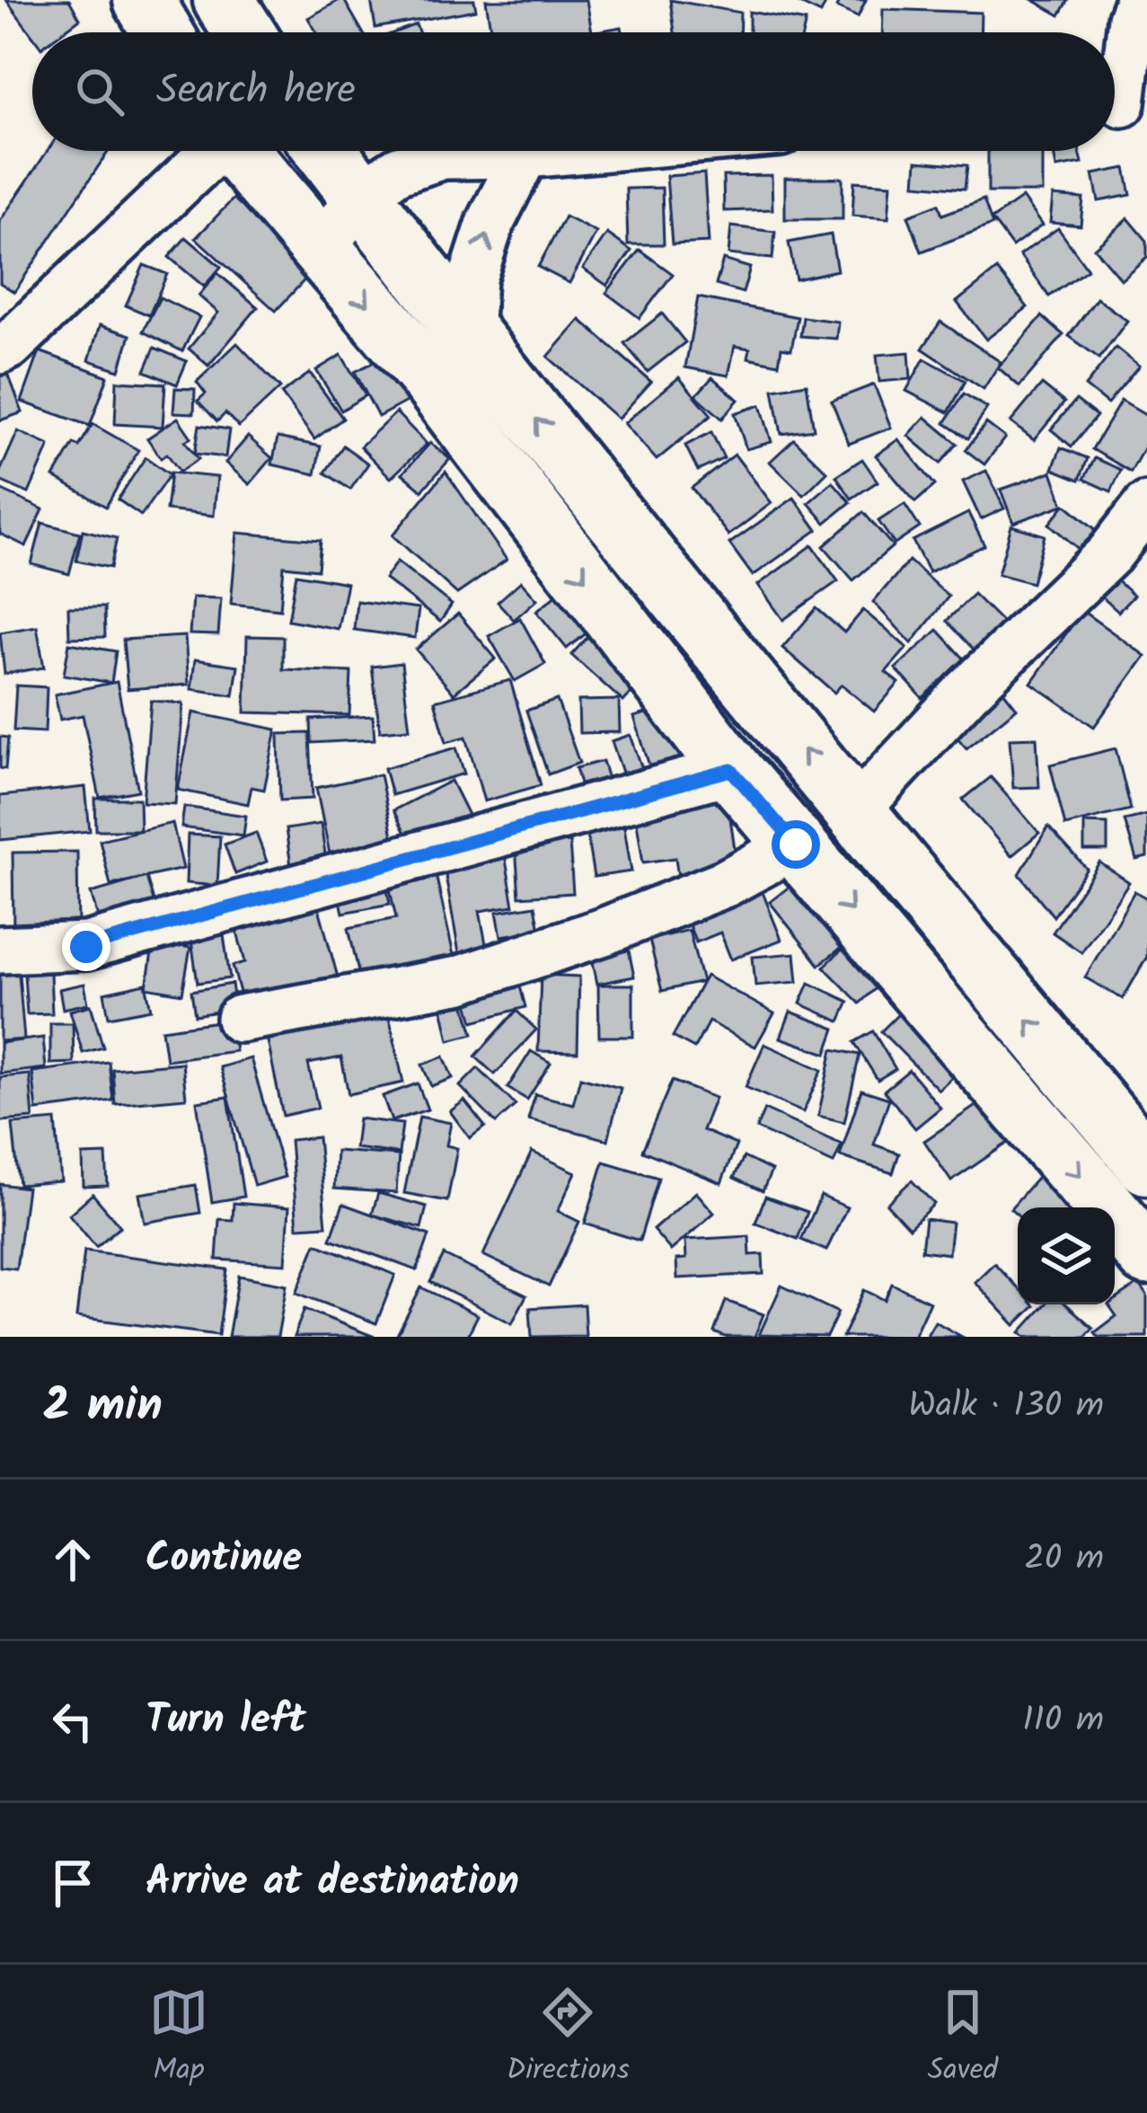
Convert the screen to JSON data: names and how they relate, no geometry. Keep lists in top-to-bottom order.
{
  "page": {
    "search": "Search here",
    "heading": ["2 min", "Walk · 130 m"],
    "list": [
      ["Continue", "20 m"],
      ["Turn left", "110 m"],
      "Arrive at destination"
    ],
    "nav": ["Map", "Directions", "Saved"]
  }
}
